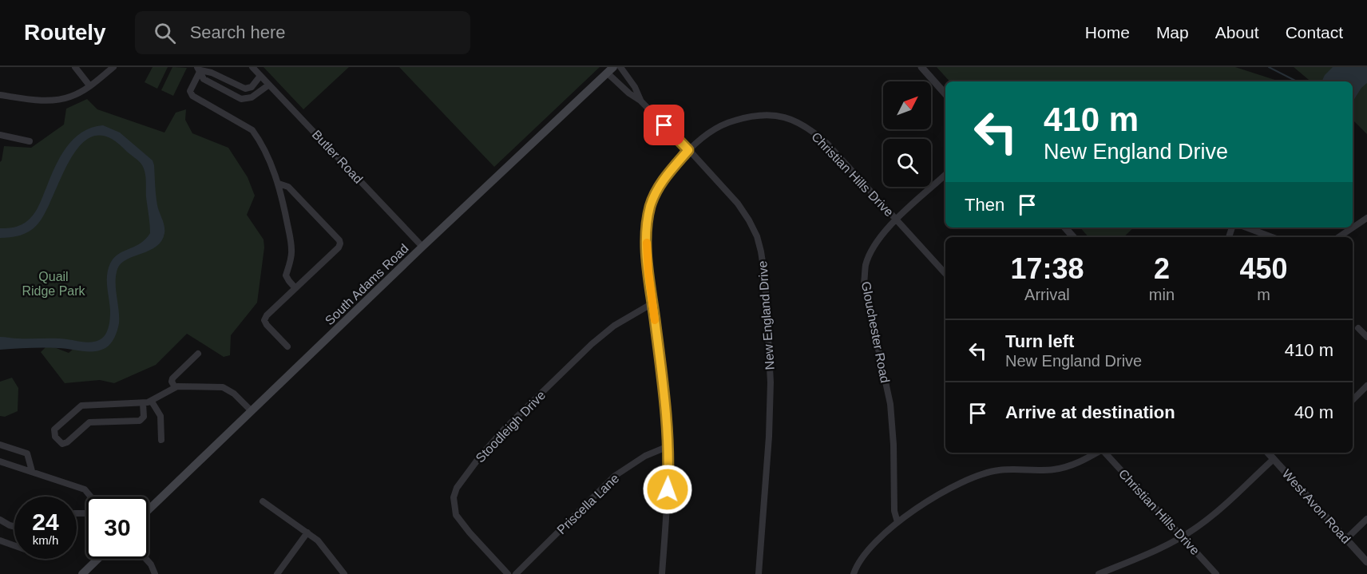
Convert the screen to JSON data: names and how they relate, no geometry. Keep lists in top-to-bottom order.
{
  "streets": {
    "main road": ["South Adams Road"],
    "street": [
      "Butler Road",
      "Christian Hills Drive",
      "New England Drive",
      "Glouchester Road",
      "Stoodleigh Drive",
      "Priscella Lane",
      "West Avon Road"
    ]
  },
  "crossings": [
    ["Butler Road", "South Adams Road"],
    ["Christian Hills Drive", "New England Drive"],
    ["Christian Hills Drive", "Glouchester Road"],
    ["Christian Hills Drive", "Stoodleigh Drive"],
    ["Christian Hills Drive", "Priscella Lane"],
    ["South Adams Road", "New England Drive"]
  ],
  "parks": ["Quail Ridge Park"],
  "north": "top right",
  "page": {
    "header": "Routely",
    "search": "Search here",
    "nav": [
      "Home",
      "Map",
      "About",
      "Contact"
    ],
    "turn": ["410 m", "New England Drive"],
    "then": "Then",
    "eta": [
      "17:38",
      "Arrival",
      "2",
      "min",
      "450",
      "m"
    ],
    "list": [
      {
        "name": "Turn left",
        "note": "New England Drive",
        "value": "410 m"
      },
      {
        "name": "Arrive at destination",
        "value": "40 m"
      }
    ],
    "speed": "24 km/h",
    "limit": "30"
  }
}
